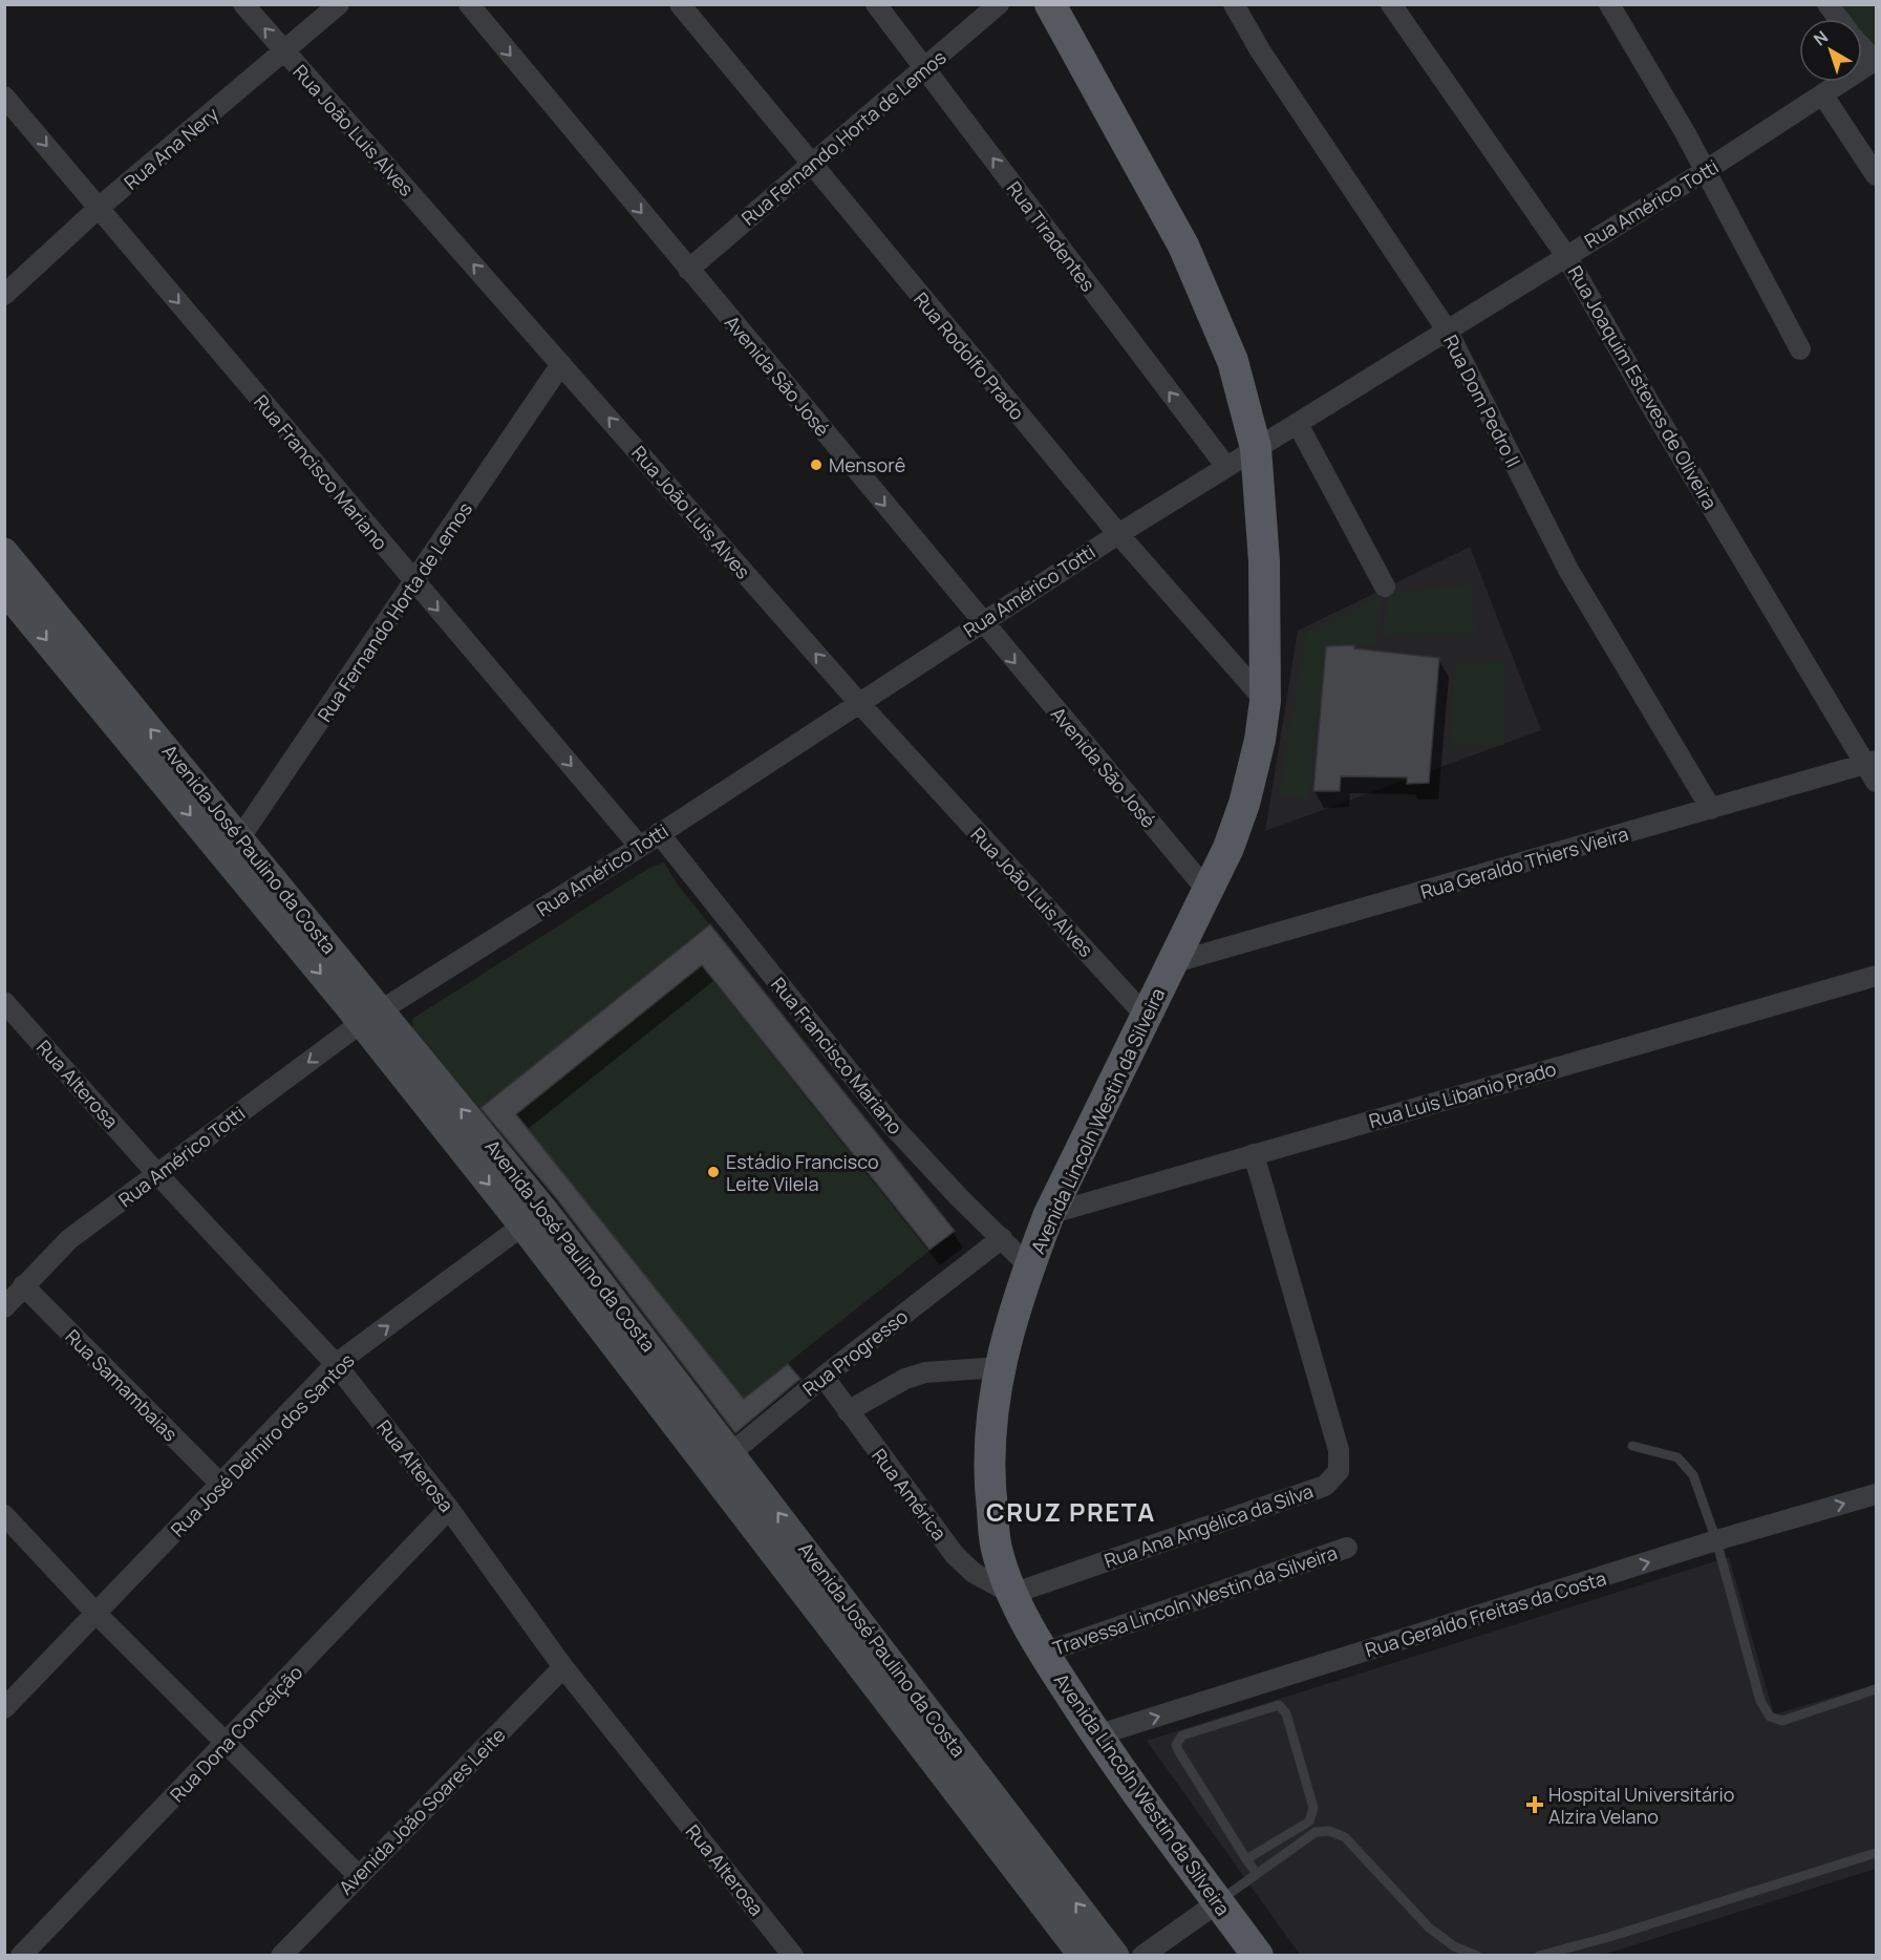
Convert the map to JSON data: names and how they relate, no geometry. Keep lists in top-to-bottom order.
{
  "streets": {
    "main road": ["Avenida José Paulino da Costa", "Avenida Lincoln Westin da Silveira"],
    "street": [
      "Rua João Luis Alves",
      "Rua Fernando Horta de Lemos",
      "Rua Ana Nery",
      "Rua Américo Totti",
      "Rua Tiradentes",
      "Rua Rodolfo Prado",
      "Avenida São José",
      "Rua Joaquim Esteves de Oliveira",
      "Rua Dom Pedro II",
      "Rua Francisco Mariano",
      "Rua Geraldo Thiers Vieira",
      "Rua Alterosa",
      "Rua Luis Libanio Prado",
      "Rua Progresso",
      "Rua Samambaias",
      "Rua José Delmiro dos Santos",
      "Rua América",
      "Rua Ana Angélica da Silva",
      "Travessa Lincoln Westin da Silveira",
      "Rua Geraldo Freitas da Costa",
      "Rua Dona Conceição",
      "Avenida João Soares Leite"
    ]
  },
  "crossings": [
    ["Rua João Luis Alves", "Rua Fernando Horta de Lemos"],
    ["Rua João Luis Alves", "Rua Ana Nery"],
    ["Rua João Luis Alves", "Rua Américo Totti"],
    ["Rua João Luis Alves", "Avenida Lincoln Westin da Silveira"],
    ["Rua Fernando Horta de Lemos", "Rua Tiradentes"],
    ["Rua Fernando Horta de Lemos", "Rua Rodolfo Prado"],
    ["Rua Fernando Horta de Lemos", "Avenida São José"],
    ["Rua Fernando Horta de Lemos", "Rua Francisco Mariano"],
    ["Rua Fernando Horta de Lemos", "Avenida José Paulino da Costa"],
    ["Rua Ana Nery", "Rua Francisco Mariano"],
    ["Rua Américo Totti", "Rua Tiradentes"],
    ["Rua Américo Totti", "Rua Rodolfo Prado"],
    ["Rua Américo Totti", "Avenida São José"],
    ["Rua Américo Totti", "Rua Joaquim Esteves de Oliveira"],
    ["Rua Américo Totti", "Rua Dom Pedro II"],
    ["Rua Américo Totti", "Rua Francisco Mariano"],
    ["Rua Américo Totti", "Avenida José Paulino da Costa"],
    ["Rua Américo Totti", "Rua Alterosa"],
    ["Rua Américo Totti", "Avenida Lincoln Westin da Silveira"],
    ["Rua Américo Totti", "Rua Samambaias"],
    ["Rua Rodolfo Prado", "Avenida Lincoln Westin da Silveira"],
    ["Avenida São José", "Avenida Lincoln Westin da Silveira"],
    ["Rua Joaquim Esteves de Oliveira", "Rua Geraldo Thiers Vieira"],
    ["Rua Dom Pedro II", "Rua Geraldo Thiers Vieira"],
    ["Rua Francisco Mariano", "Avenida Lincoln Westin da Silveira"],
    ["Rua Francisco Mariano", "Rua Progresso"],
    ["Avenida José Paulino da Costa", "Rua Progresso"],
    ["Avenida José Paulino da Costa", "Rua José Delmiro dos Santos"],
    ["Rua Geraldo Thiers Vieira", "Avenida Lincoln Westin da Silveira"],
    ["Rua Alterosa", "Rua José Delmiro dos Santos"],
    ["Rua Alterosa", "Rua Dona Conceição"],
    ["Rua Alterosa", "Avenida João Soares Leite"],
    ["Rua Luis Libanio Prado", "Avenida Lincoln Westin da Silveira"],
    ["Rua Luis Libanio Prado", "Rua Ana Angélica da Silva"],
    ["Avenida Lincoln Westin da Silveira", "Rua América"],
    ["Avenida Lincoln Westin da Silveira", "Rua Ana Angélica da Silva"],
    ["Avenida Lincoln Westin da Silveira", "Travessa Lincoln Westin da Silveira"],
    ["Avenida Lincoln Westin da Silveira", "Rua Geraldo Freitas da Costa"],
    ["Rua Progresso", "Rua América"],
    ["Rua Samambaias", "Rua José Delmiro dos Santos"],
    ["Rua América", "Rua Ana Angélica da Silva"]
  ],
  "one_way": [
    "Rua João Luis Alves",
    "Rua Tiradentes",
    "Avenida São José",
    "Rua Francisco Mariano",
    "Rua Geraldo Freitas da Costa"
  ],
  "districts": ["CRUZ PRETA"],
  "places": {
    "other": ["Mensorê", "Estádio Francisco Leite Vilela"],
    "health": ["Hospital Universitário Alzira Velano"]
  },
  "north": "top left"
}
